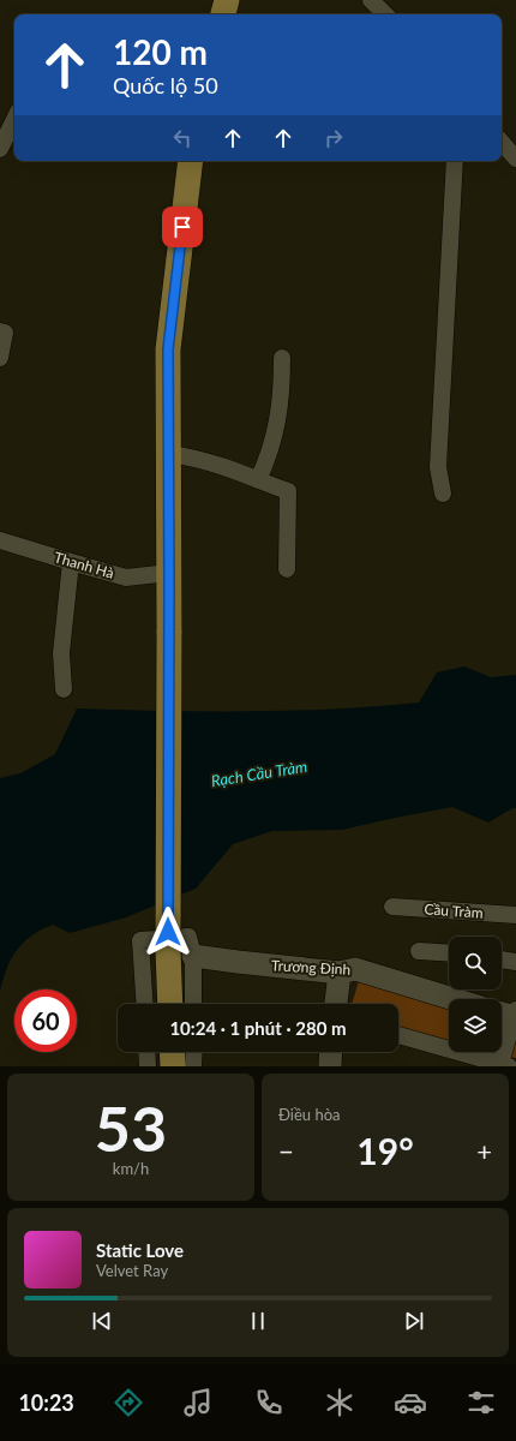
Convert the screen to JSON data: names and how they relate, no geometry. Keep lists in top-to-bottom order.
{
  "streets": {
    "street": ["Thanh Hà", "Cầu Tràm", "Trương Định"]
  },
  "water": ["Rạch Cầu Tràm"],
  "page": {
    "turn": ["120 m", "Quốc lộ 50"],
    "limit": "60",
    "trip": "10:24 · 1 phút · 280 m",
    "tile": [
      ["53", "km/h"],
      "Điều hòa"
    ],
    "heat": ["−", "19°", "+"],
    "song": ["Static Love", "Velvet Ray"],
    "tabs": "10:23"
  }
}
